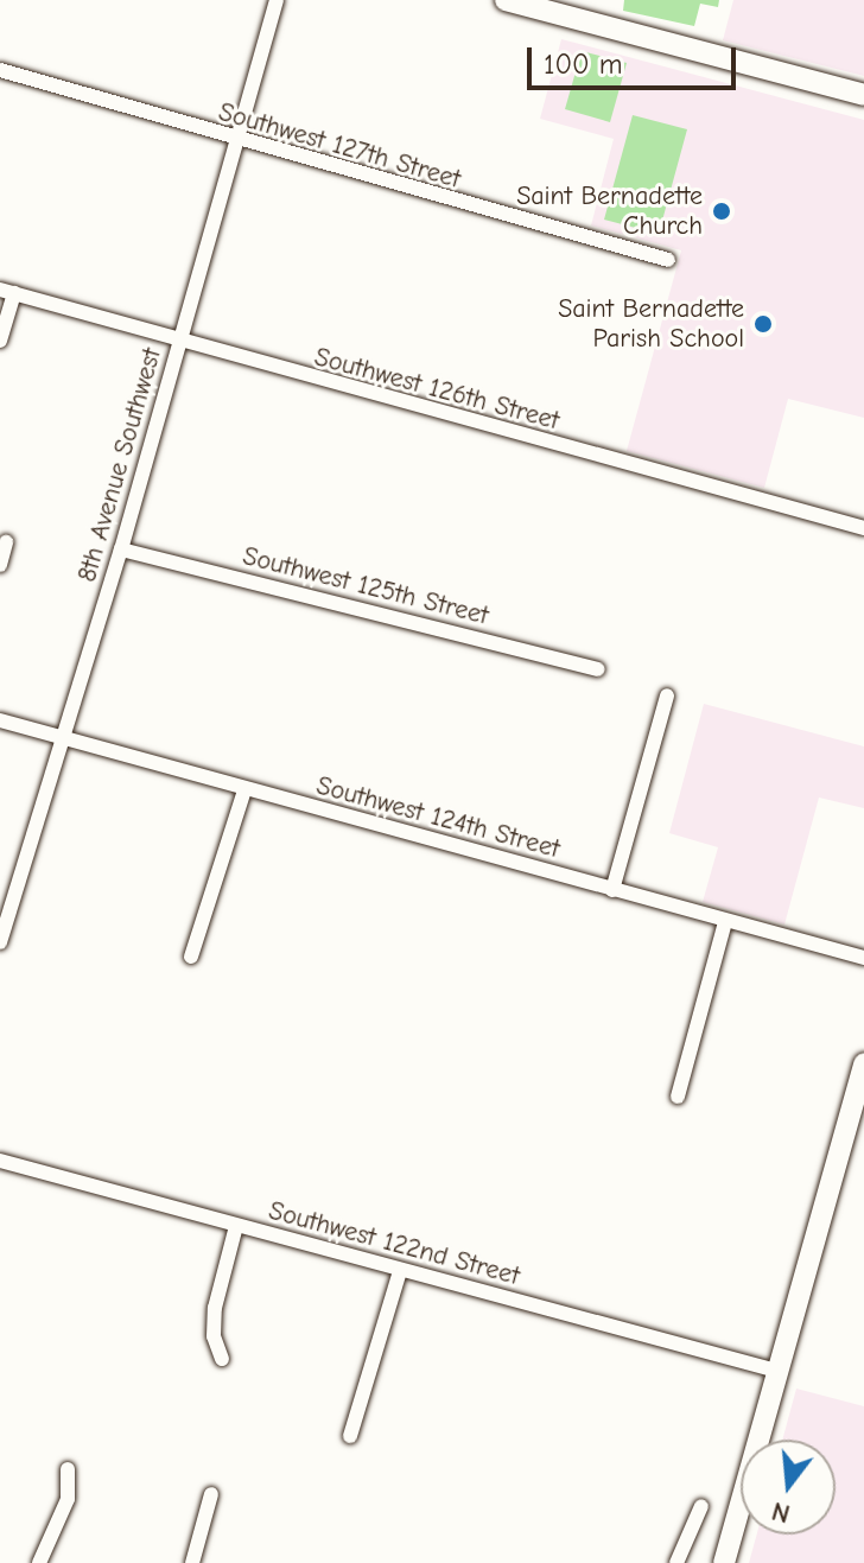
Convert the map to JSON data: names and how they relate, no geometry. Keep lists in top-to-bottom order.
{
  "streets": {
    "street": [
      "Southwest 127th Street",
      "Southwest 126th Street",
      "8th Avenue Southwest",
      "Southwest 125th Street",
      "Southwest 124th Street",
      "Southwest 122nd Street"
    ]
  },
  "crossings": [
    ["Southwest 127th Street", "8th Avenue Southwest"],
    ["Southwest 126th Street", "8th Avenue Southwest"],
    ["8th Avenue Southwest", "Southwest 125th Street"],
    ["8th Avenue Southwest", "Southwest 124th Street"]
  ],
  "places": ["Saint Bernadette Church", "Saint Bernadette Parish School"],
  "scale_bar": "100 m",
  "north": "bottom"
}
